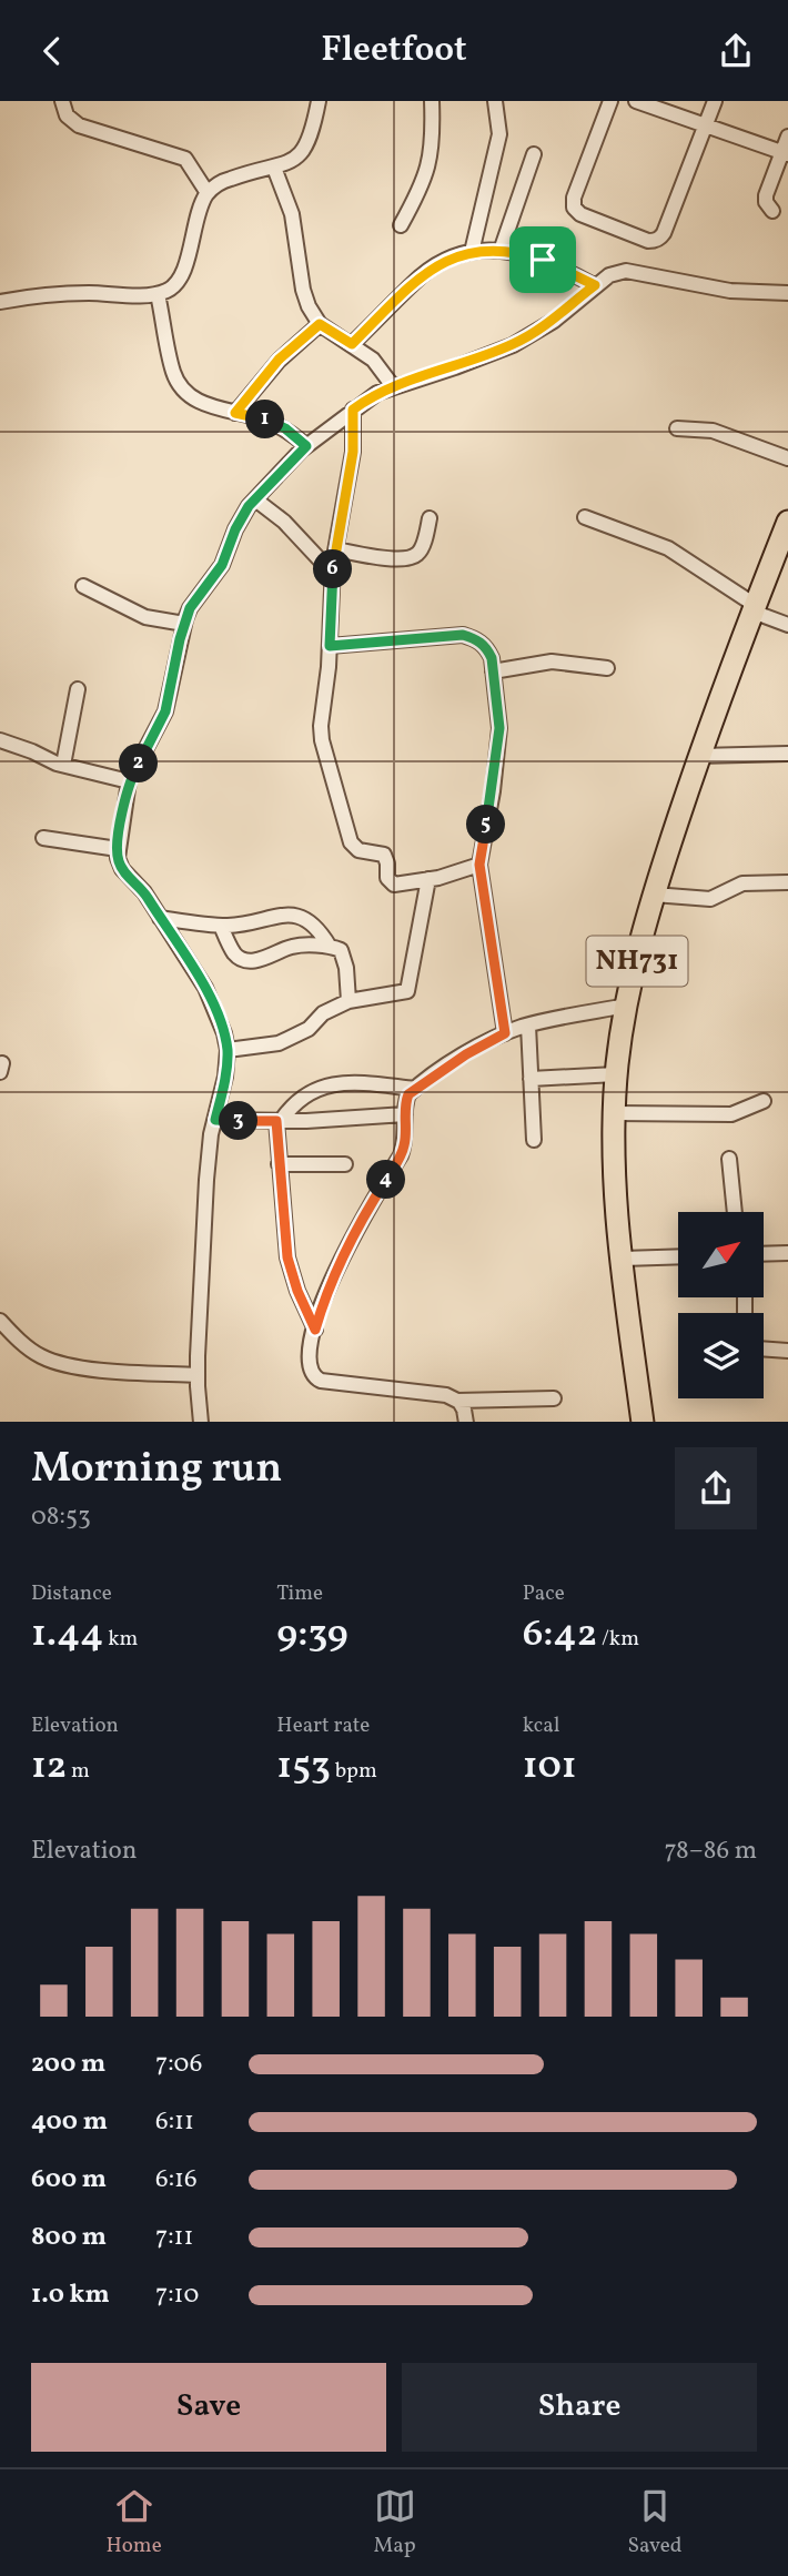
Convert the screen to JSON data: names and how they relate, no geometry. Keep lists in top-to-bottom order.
{
  "streets": {
    "highway": ["NH731"]
  },
  "north": "top right",
  "page": {
    "header": "Fleetfoot",
    "pins": [
      "1",
      "6",
      "2",
      "5",
      "3",
      "4"
    ],
    "heading": ["Morning run", "08:53"],
    "stats": [
      ["Distance", "1.44 km"],
      ["Time", "9:39"],
      ["Pace", "6:42 /km"],
      ["Elevation", "12 m"],
      ["Heart rate", "153 bpm"],
      ["kcal", "101"]
    ],
    "chart": ["Elevation", "78–86 m"],
    "list": [
      {
        "name": "200 m",
        "note": "7:06"
      },
      {
        "name": "400 m",
        "note": "6:11"
      },
      {
        "name": "600 m",
        "note": "6:16"
      },
      {
        "name": "800 m",
        "note": "7:11"
      },
      {
        "name": "1.0 km",
        "note": "7:10"
      }
    ],
    "buttons": ["Save", "Share"],
    "tabs": ["Home", "Map", "Saved"]
  }
}
